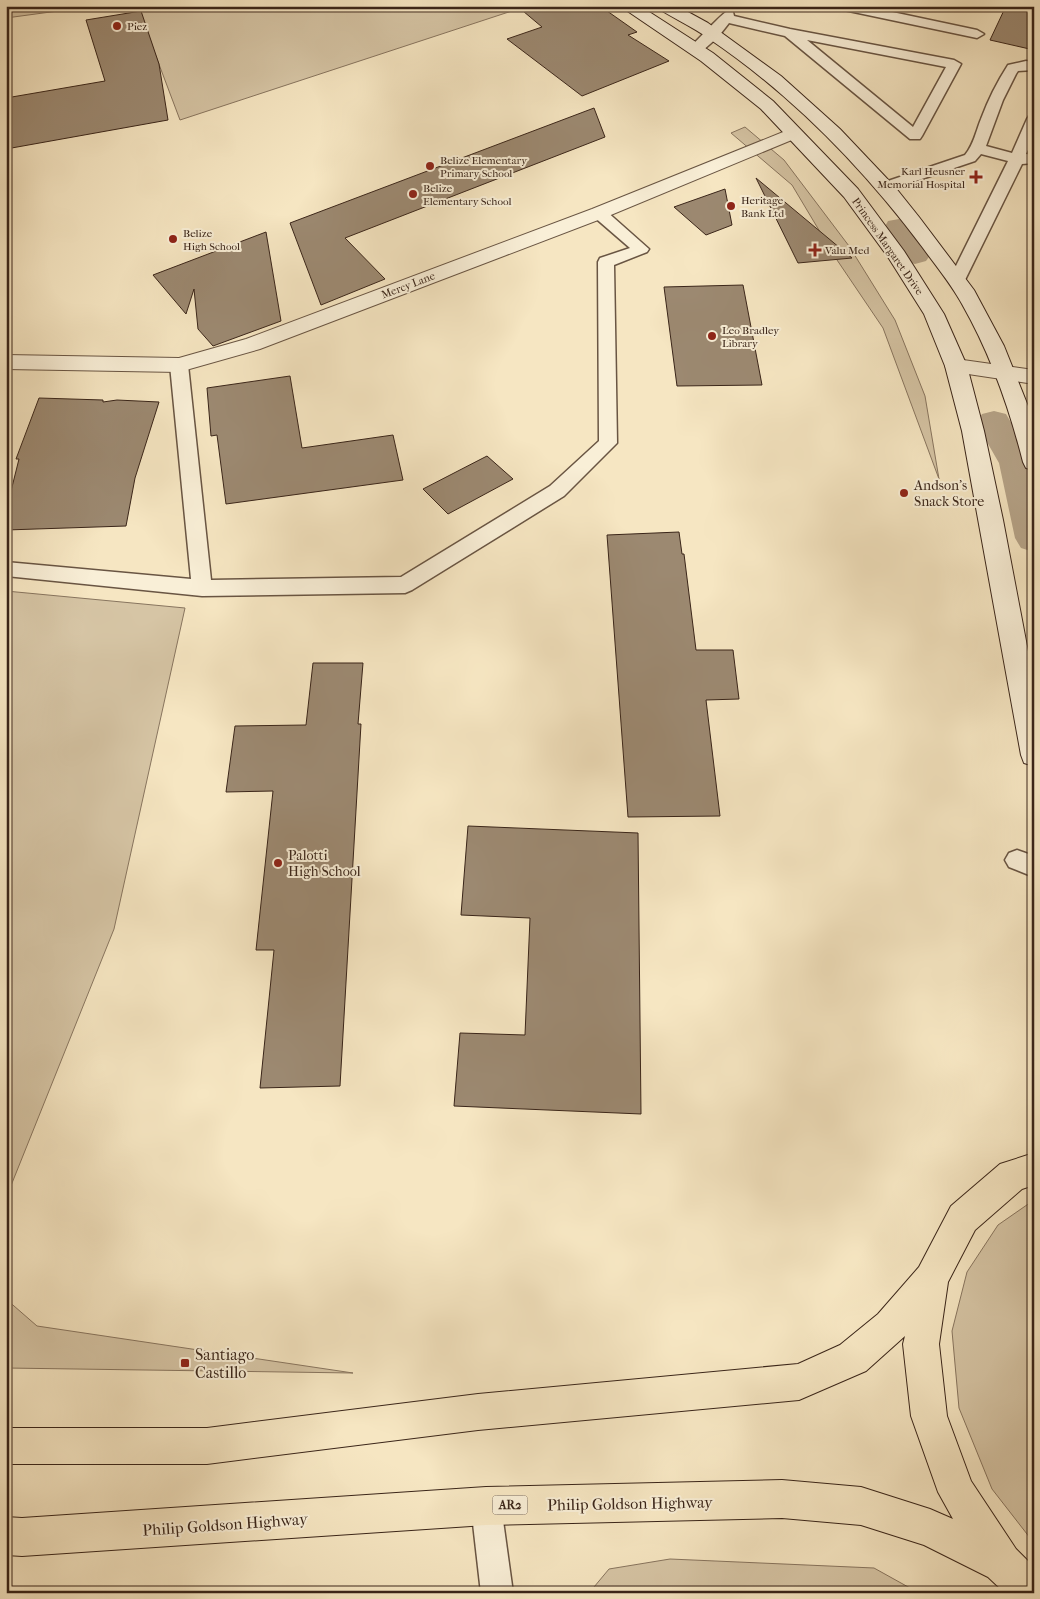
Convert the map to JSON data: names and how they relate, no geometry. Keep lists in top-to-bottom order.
{
  "streets": {
    "main road": [
      "Princess Margaret Drive",
      "Mercy Lane",
      "Philip Goldson Highway",
      "AR2"
    ]
  },
  "crossings": [
    ["Princess Margaret Drive", "Mercy Lane"]
  ],
  "places": {
    "other": [
      "Piez",
      "Belize Elementary Primary School",
      "Belize Elementary School",
      "Heritage Bank Ltd",
      "Belize High School",
      "Leo Bradley Library",
      "Andson's Snack Store",
      "Palotti High School"
    ],
    "health": ["Karl Heusner Memorial Hospital", "Valu Med"],
    "transit": ["Santiago Castillo"]
  }
}
